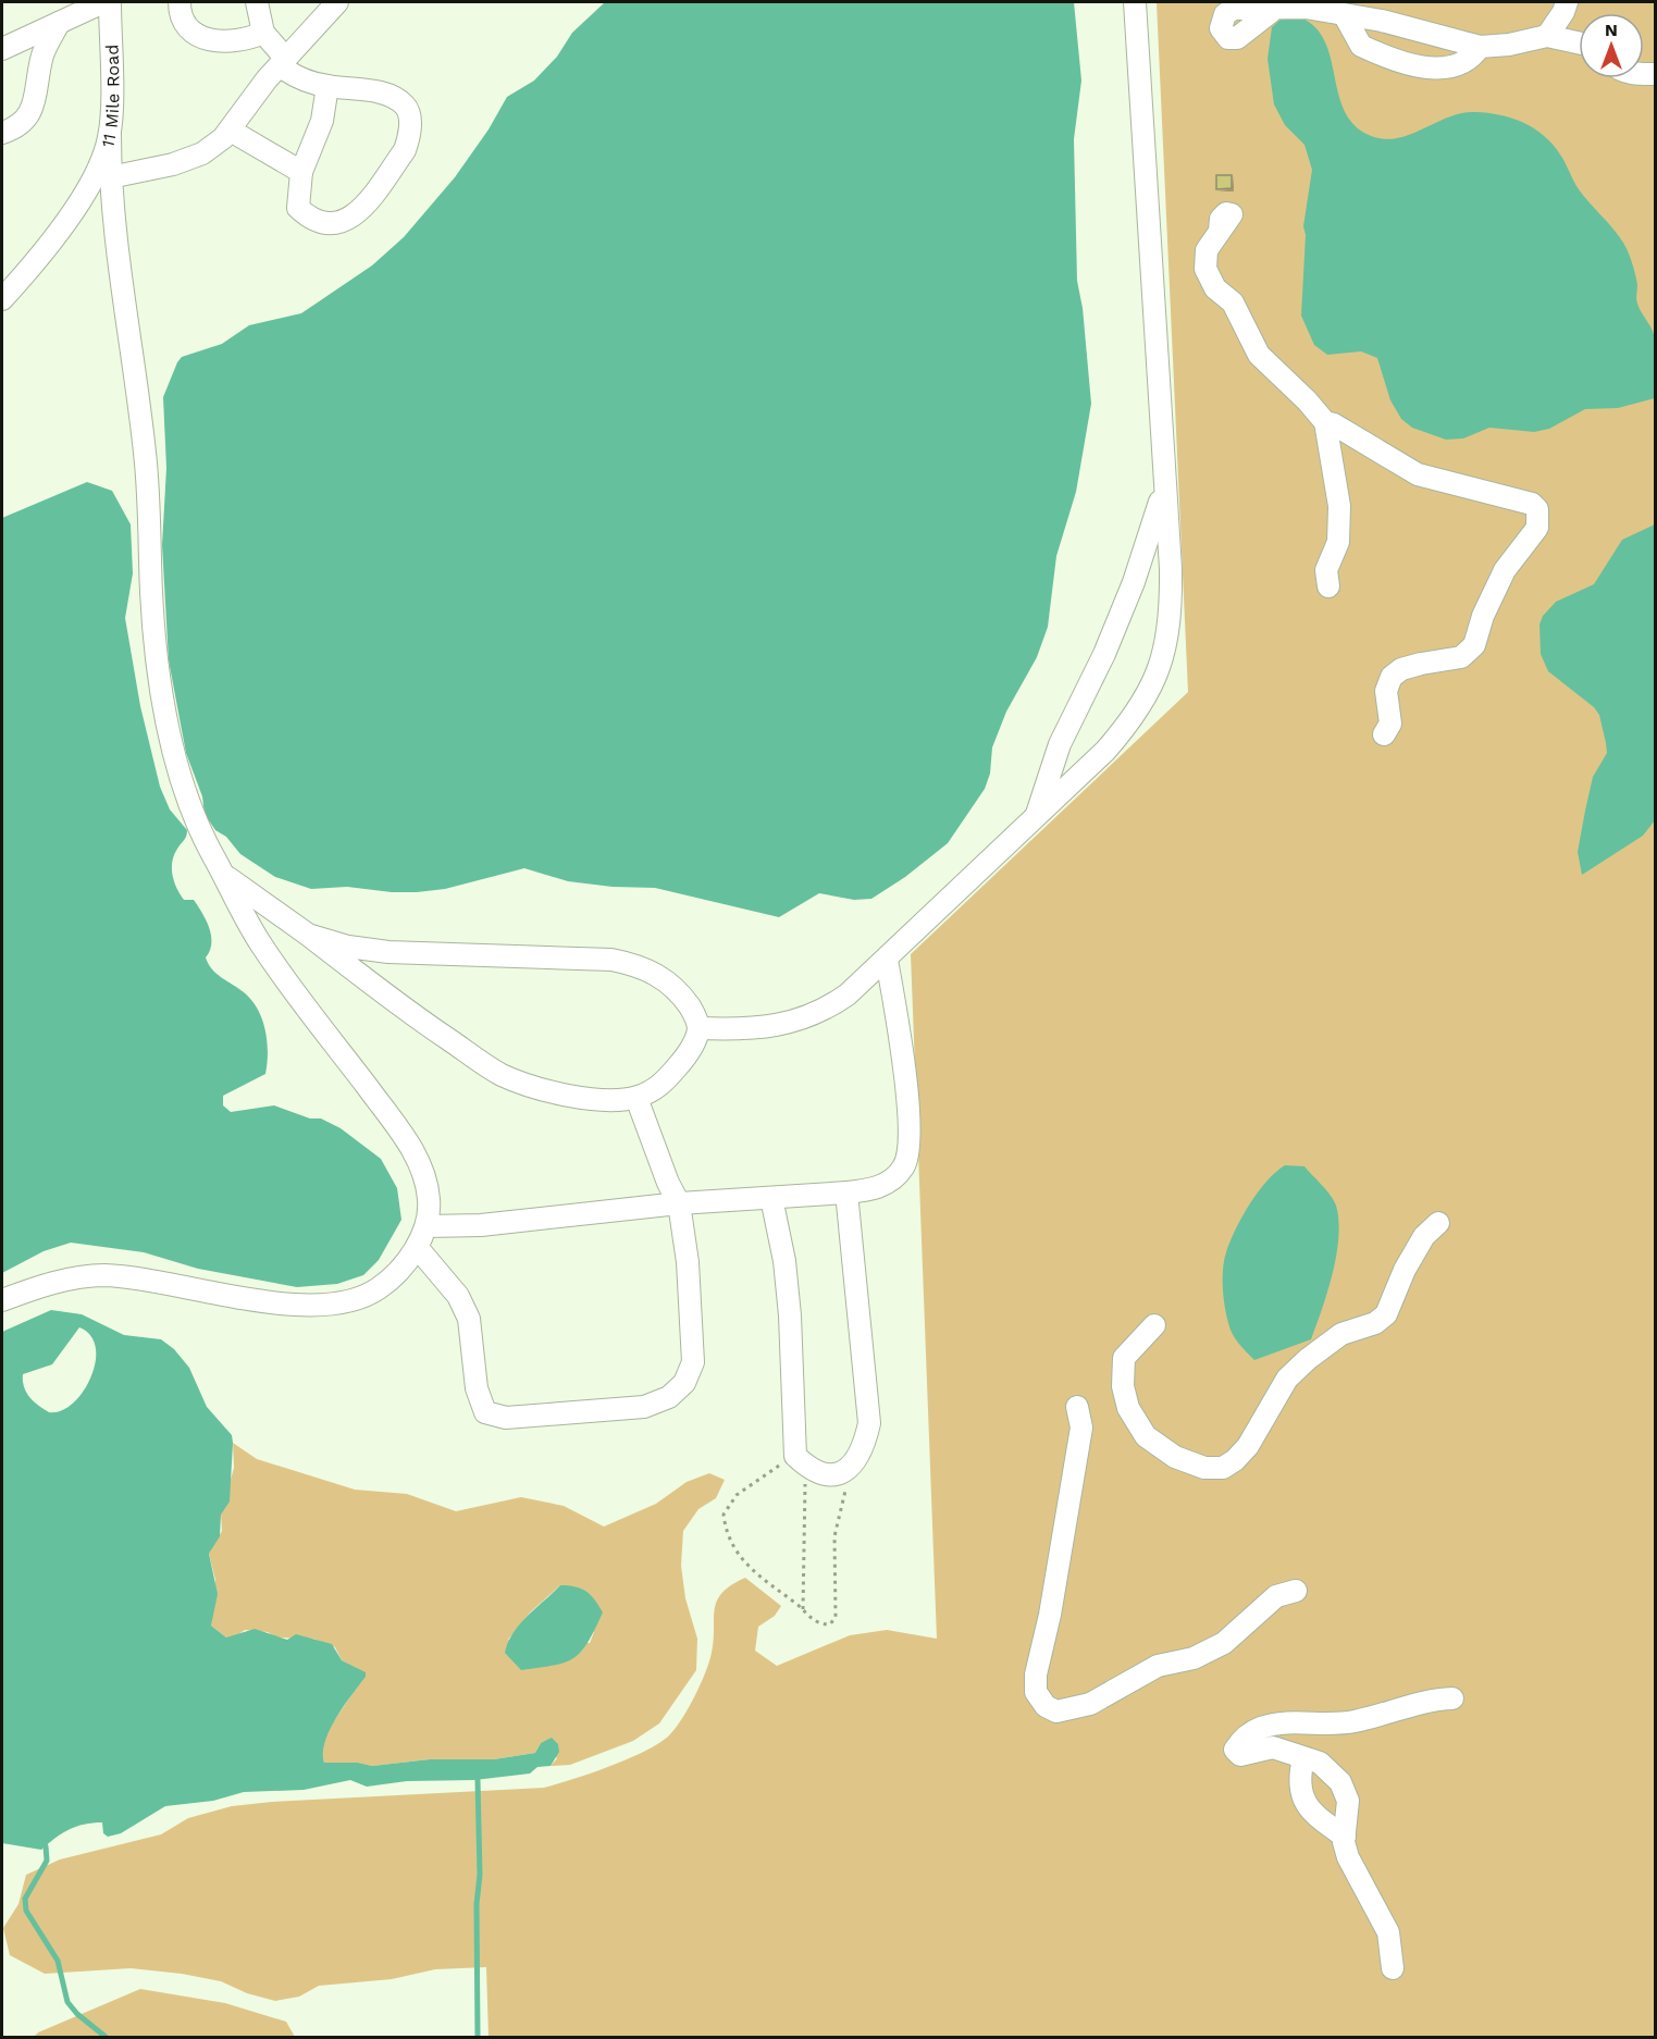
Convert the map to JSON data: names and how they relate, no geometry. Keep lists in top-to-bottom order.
{
  "streets": {
    "street": ["11 Mile Road"]
  },
  "north": "top"
}
